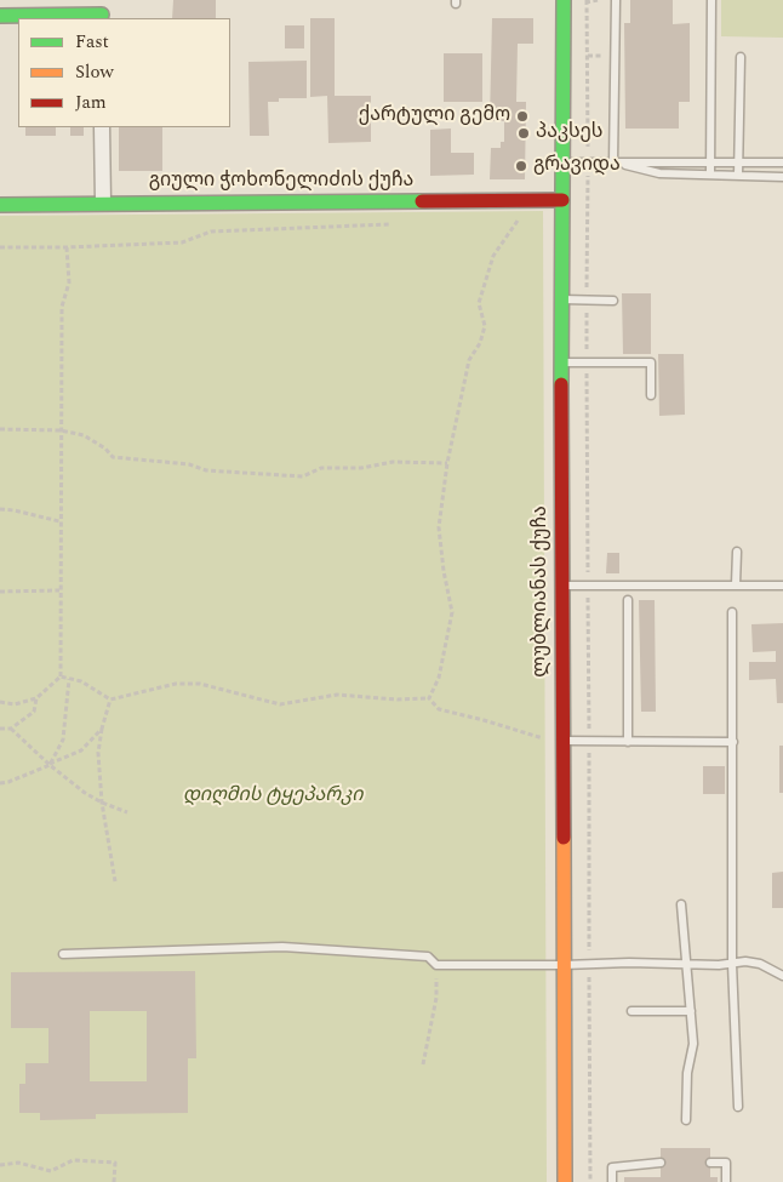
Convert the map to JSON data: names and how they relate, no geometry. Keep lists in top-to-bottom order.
{
  "streets": {
    "street": ["გიული ჭოხონელიძის ქუჩა", "ლუბლიანას ქუჩა"]
  },
  "crossings": [
    ["გიული ჭოხონელიძის ქუჩა", "ლუბლიანას ქუჩა"]
  ],
  "parks": ["დიღმის ტყეპარკი"],
  "places": ["ქარტული გემო", "პაკსეს", "გრავიდა"],
  "legend": ["Fast", "Slow", "Jam"]
}
